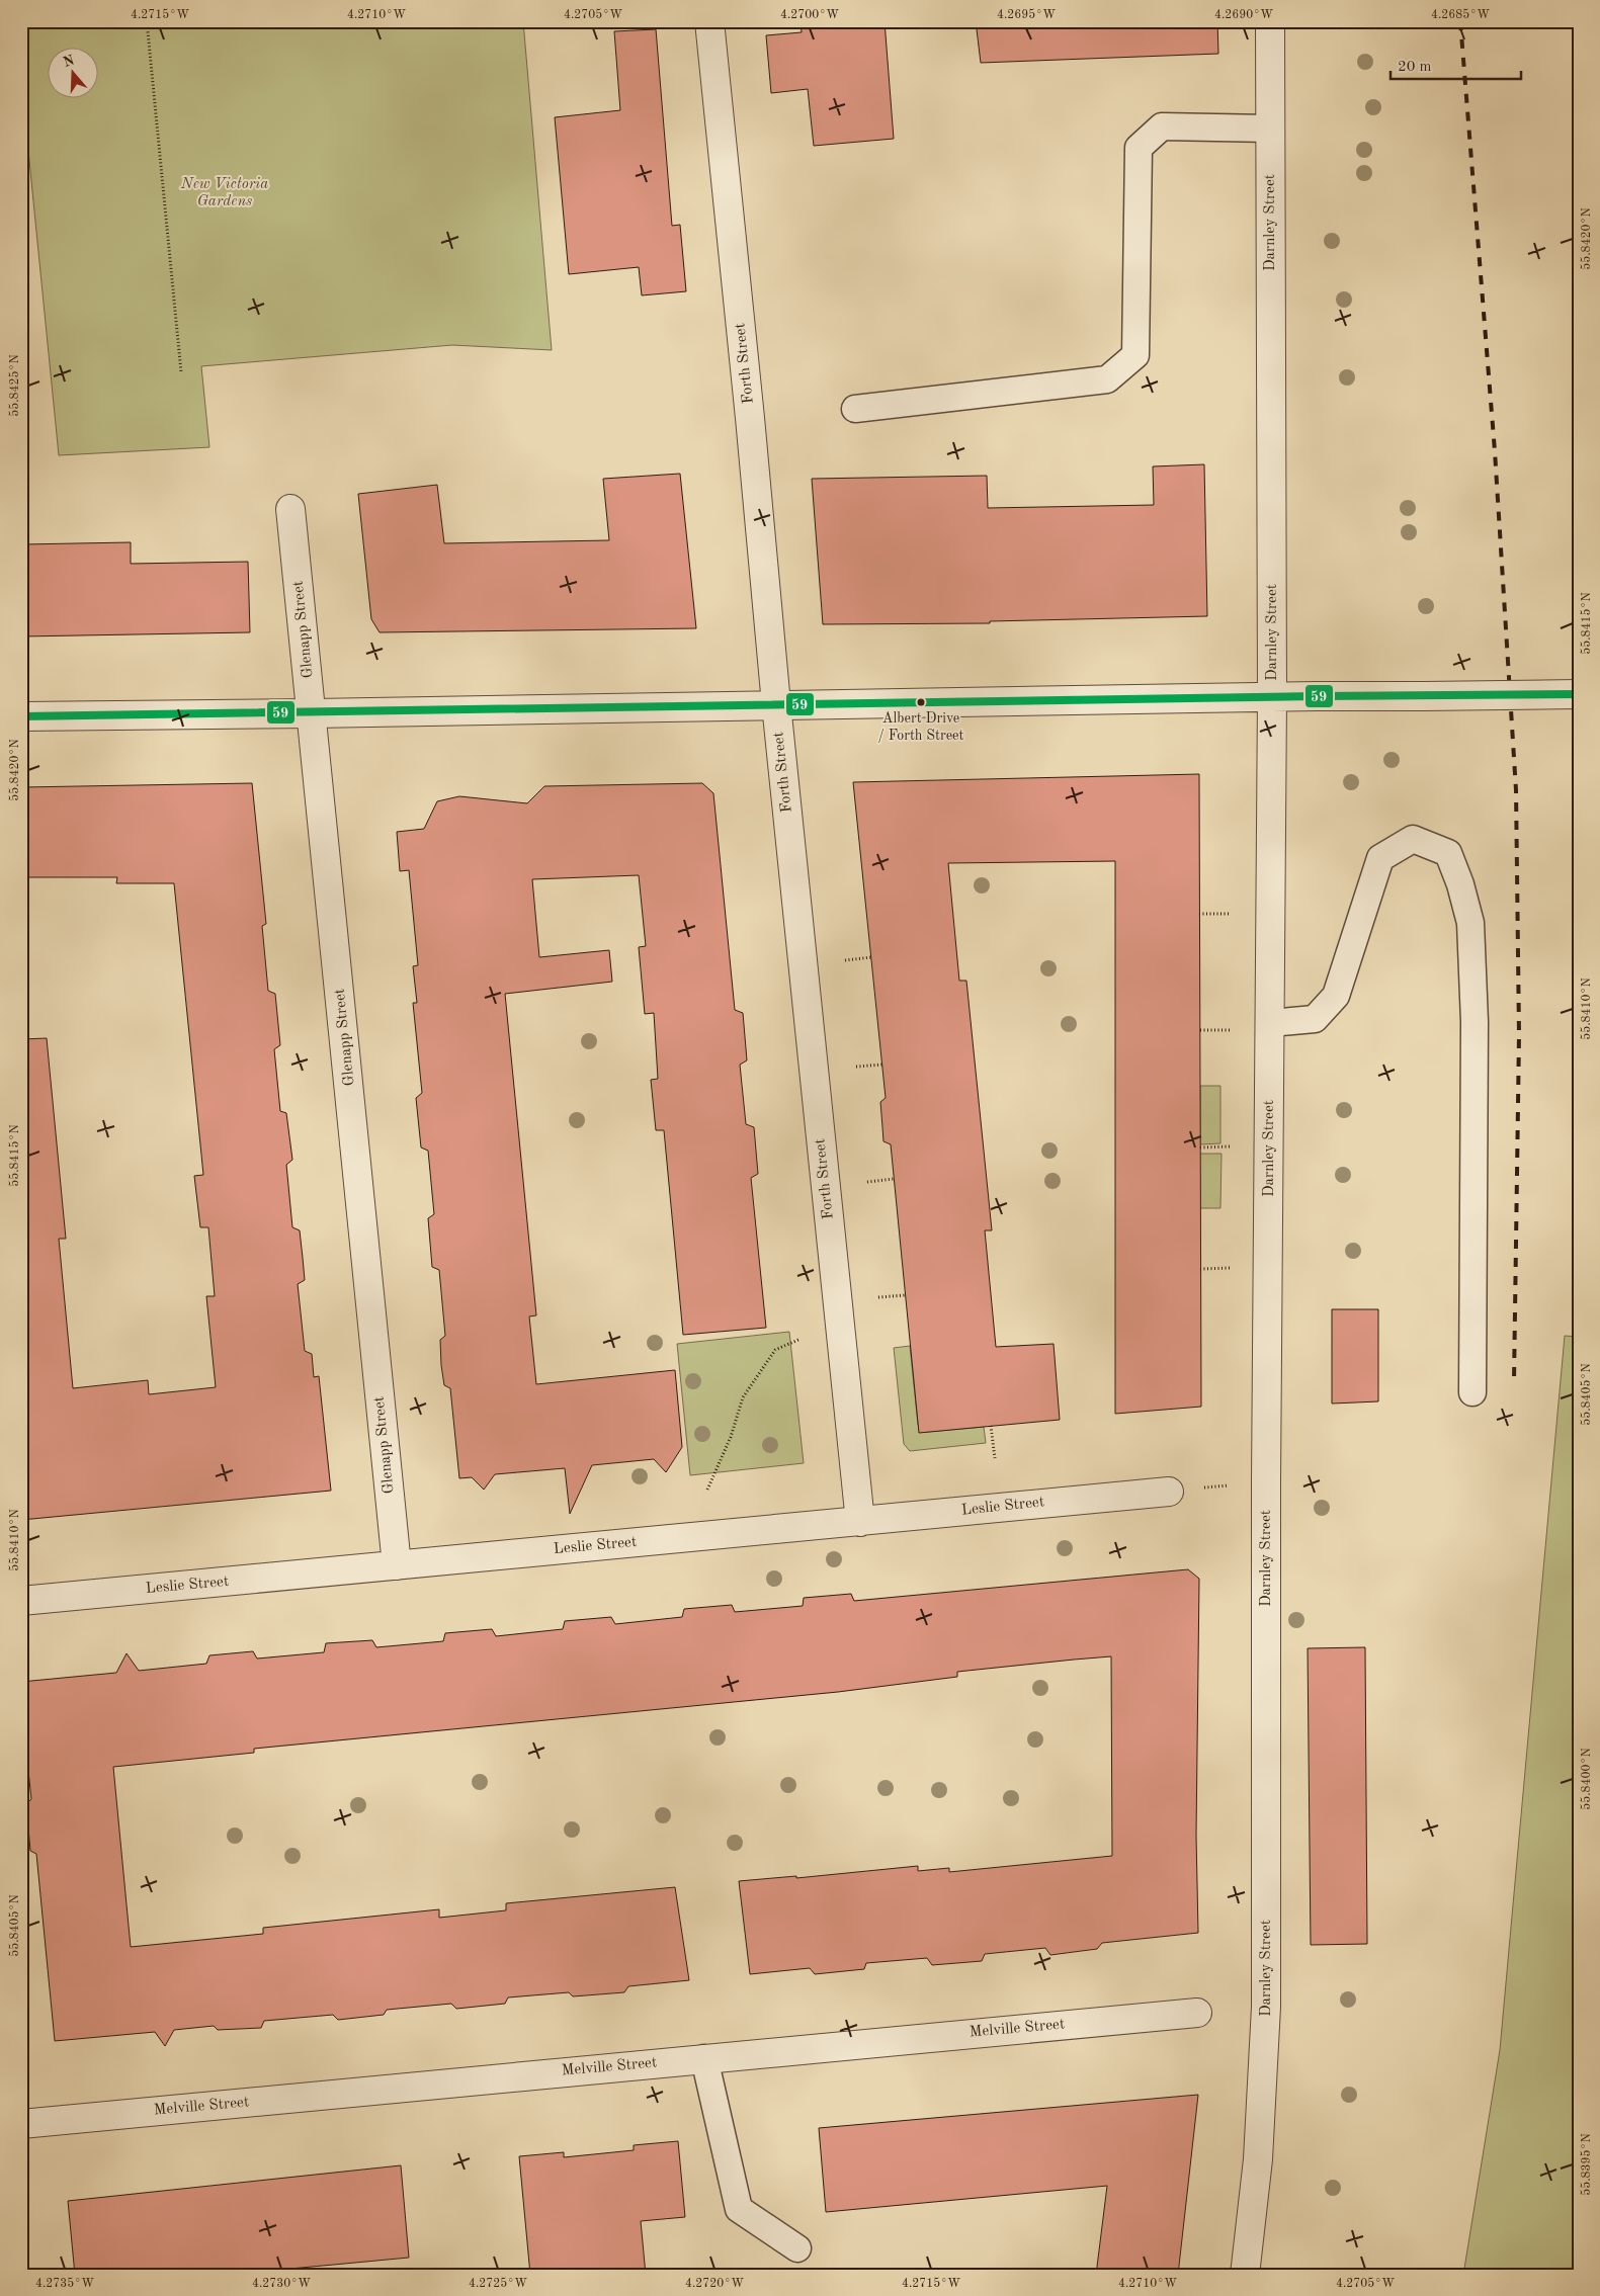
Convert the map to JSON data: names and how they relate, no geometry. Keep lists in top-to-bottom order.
{
  "streets": {
    "street": [
      "Darnley Street",
      "Forth Street",
      "Glenapp Street",
      "Leslie Street",
      "Melville Street"
    ]
  },
  "crossings": [
    ["Forth Street", "Leslie Street"],
    ["Glenapp Street", "Leslie Street"]
  ],
  "parks": ["New Victoria Gardens"],
  "places": ["Albert Drive / Forth Street"],
  "lines": ["transit line 59"],
  "scale_bar": "20 m",
  "north": "top",
  "coordinates": [
    "4.2715°W",
    "4.2710°W",
    "4.2705°W",
    "4.2700°W",
    "4.2695°W",
    "4.2690°W",
    "4.2685°W",
    "55.8420°N",
    "55.8425°N",
    "55.8415°N",
    "55.8410°N",
    "55.8405°N",
    "55.8400°N",
    "55.8395°N",
    "4.2735°W",
    "4.2730°W",
    "4.2725°W",
    "4.2720°W"
  ]
}
